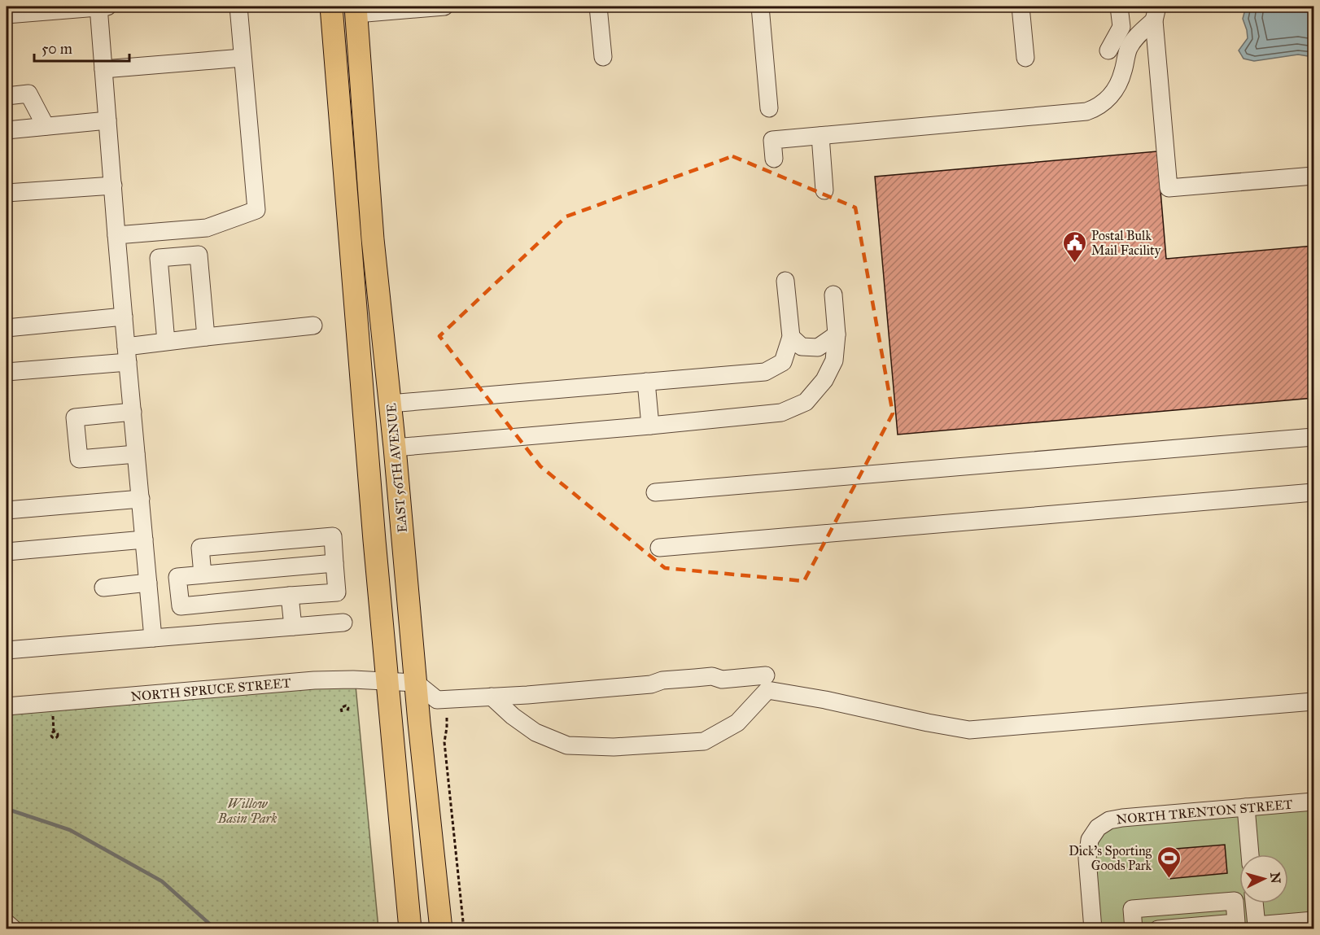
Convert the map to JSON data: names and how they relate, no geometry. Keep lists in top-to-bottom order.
{
  "streets": {
    "main road": ["EAST 56TH AVENUE"],
    "street": ["NORTH SPRUCE STREET", "NORTH TRENTON STREET"]
  },
  "crossings": [
    ["EAST 56TH AVENUE", "NORTH SPRUCE STREET"]
  ],
  "parks": ["Willow Basin Park"],
  "places": {
    "public building": ["Postal Bulk Mail Facility"],
    "sports": ["Dick’s Sporting Goods Park"]
  },
  "scale_bar": "50 m",
  "north": "right"
}
